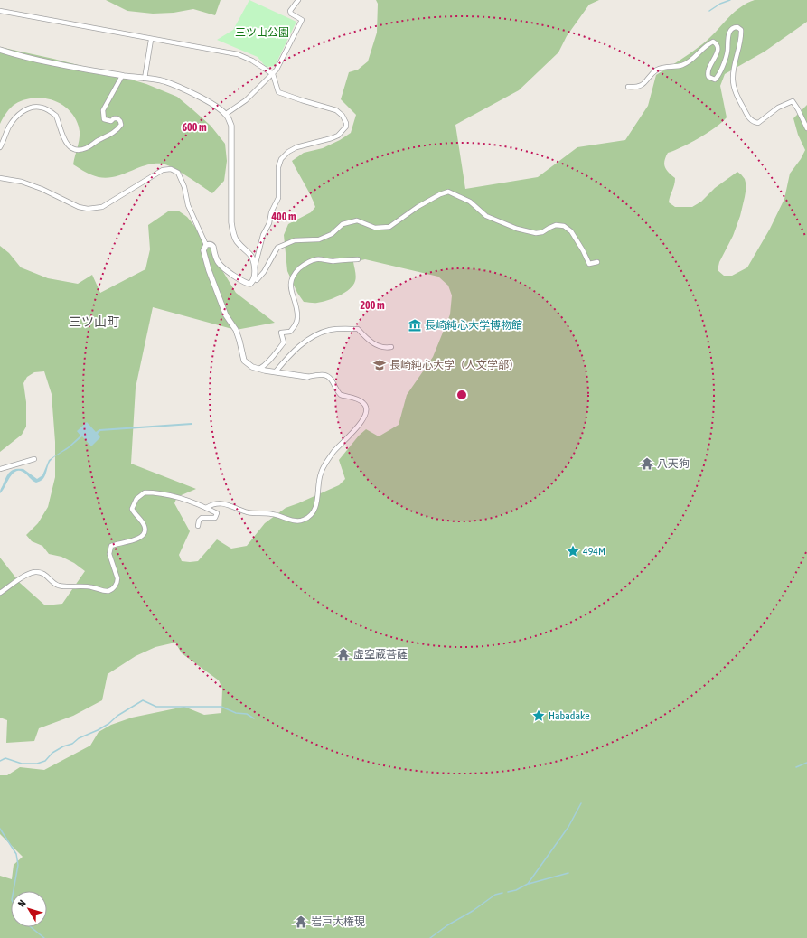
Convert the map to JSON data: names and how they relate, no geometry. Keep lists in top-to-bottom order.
{
  "districts": ["三ツ山町"],
  "parks": ["三ツ山公園"],
  "places": {
    "museum": ["長崎純心大学博物館"],
    "school or university": ["長崎純心大学（人文学部）"],
    "temple": ["八天狗", "虚空蔵菩薩", "岩戸大権現"],
    "place": ["494M", "Habadake"]
  },
  "north": "top left",
  "rings": ["600 m", "400 m", "200 m"]
}
